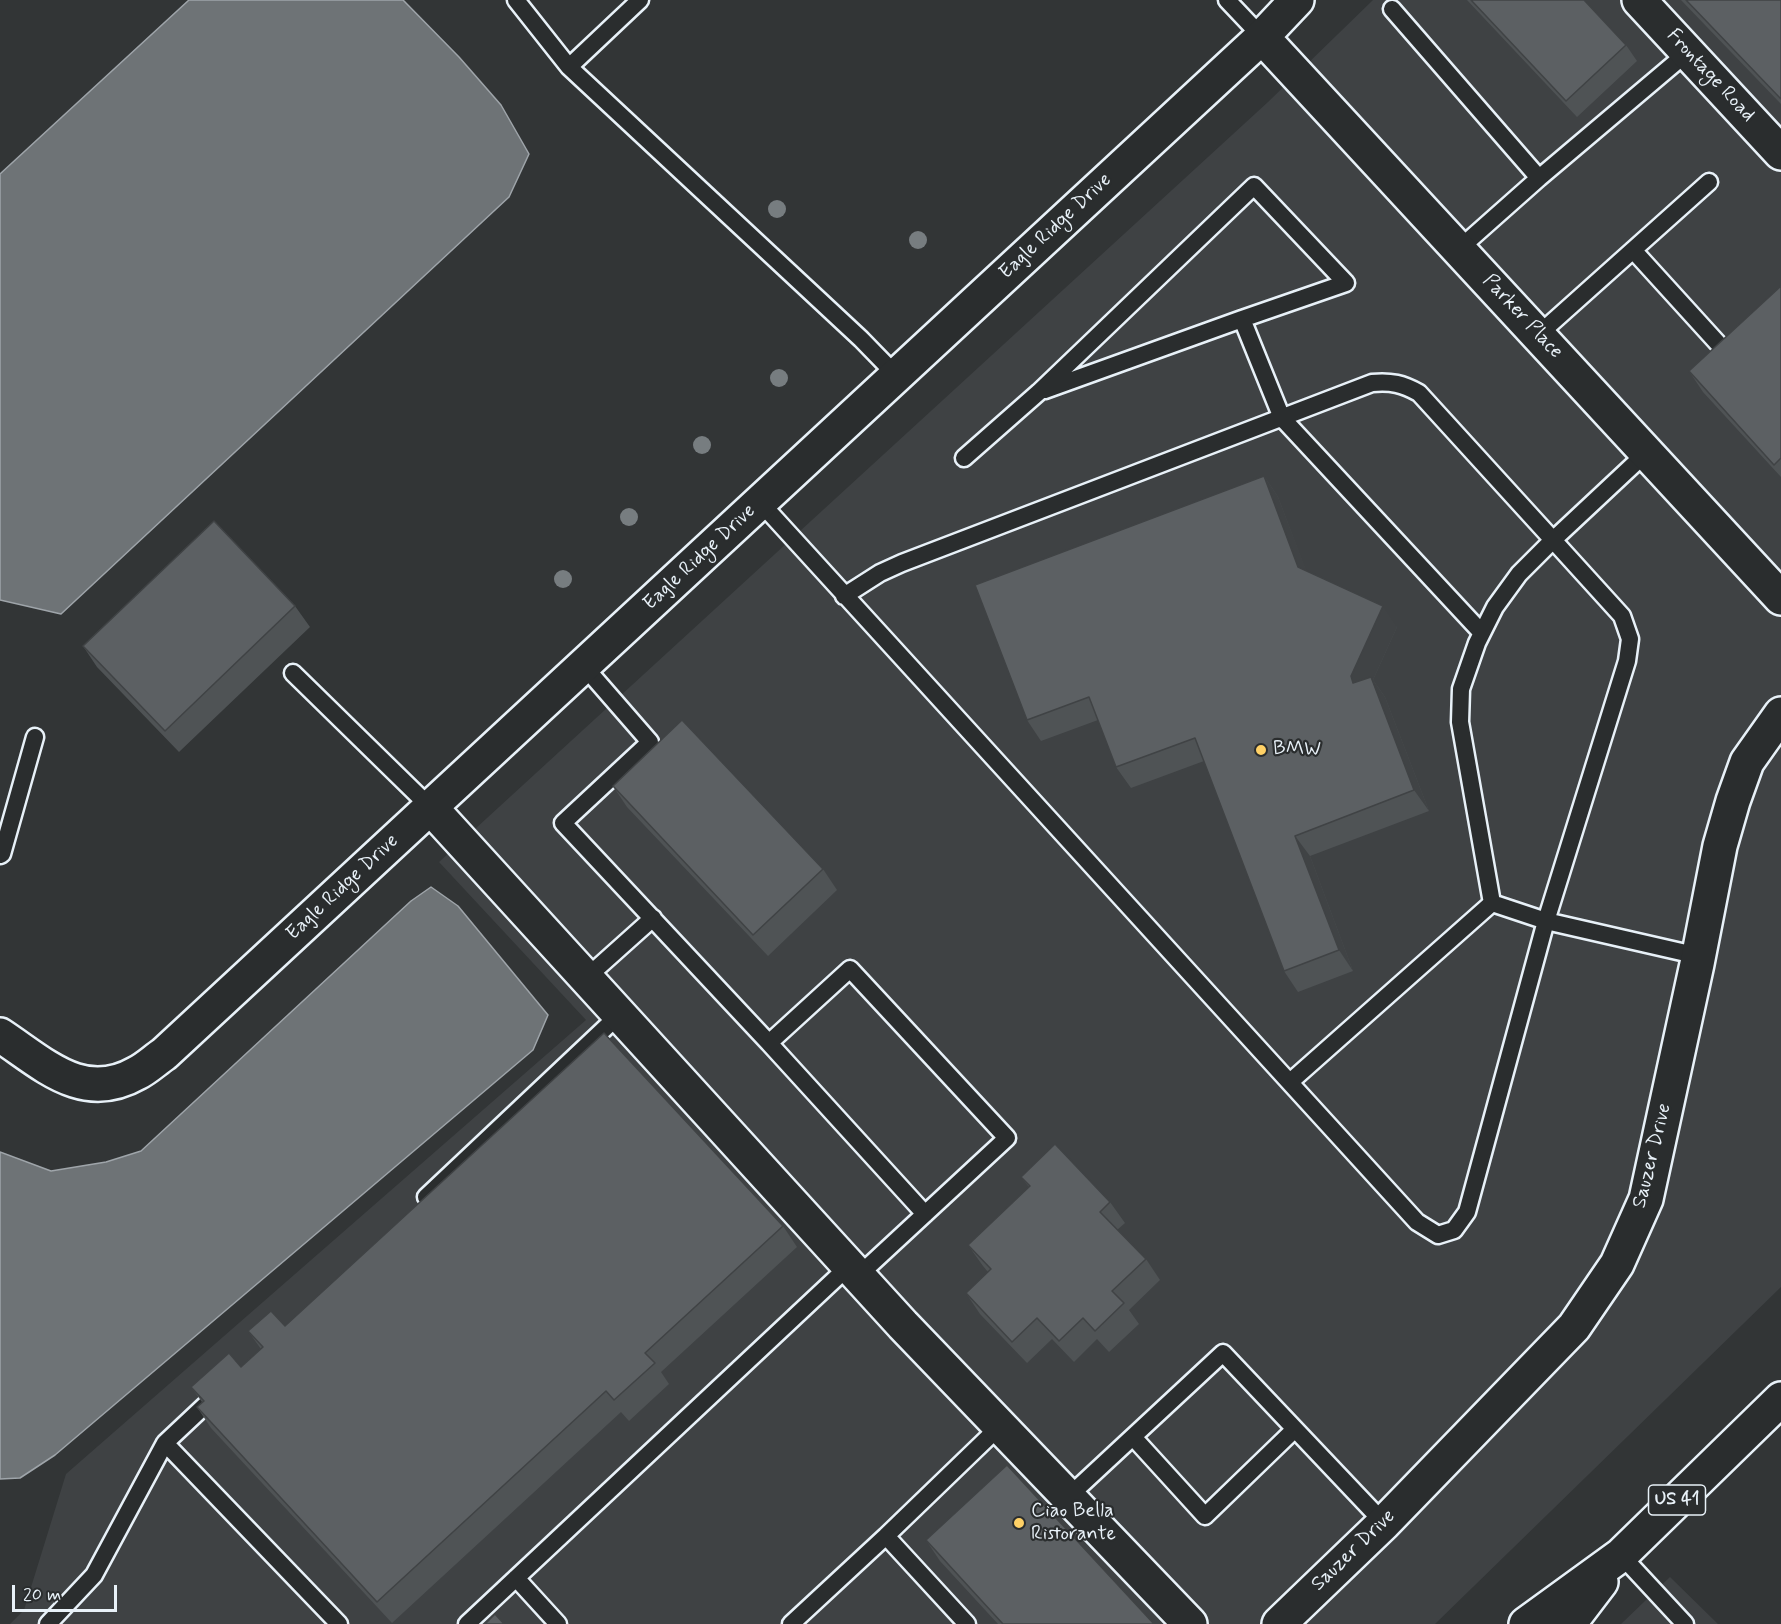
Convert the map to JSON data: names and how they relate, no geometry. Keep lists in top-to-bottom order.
{
  "streets": {
    "main road": [
      "Frontage Road",
      "Eagle Ridge Drive",
      "Parker Place",
      "Sauzer Drive",
      "US 41"
    ]
  },
  "crossings": [
    ["Eagle Ridge Drive", "Parker Place"]
  ],
  "places": ["BMW", "Ciao Bella Ristorante"],
  "scale_bar": "20 m"
}
